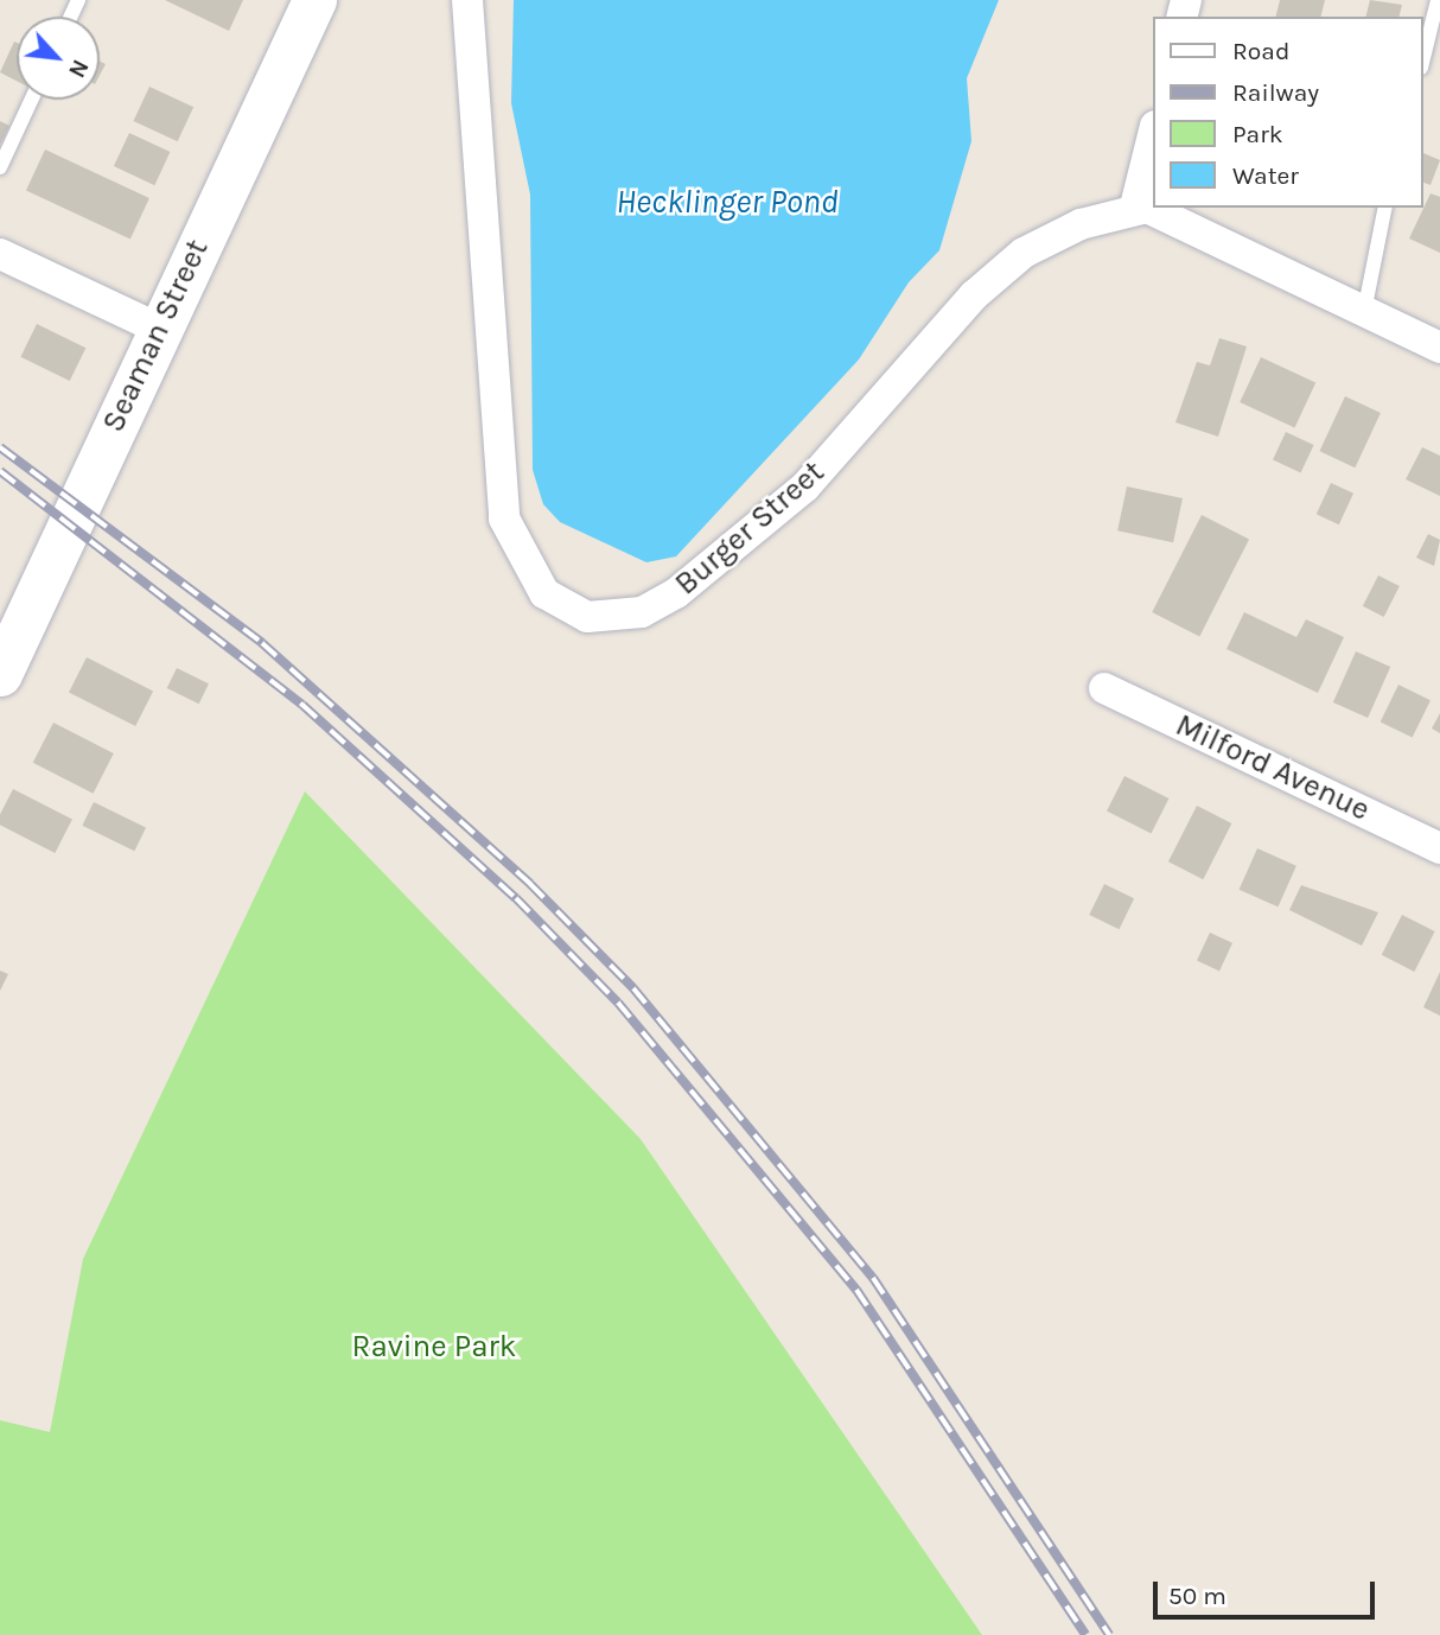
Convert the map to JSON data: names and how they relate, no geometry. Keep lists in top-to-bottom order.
{
  "streets": {
    "street": ["Seaman Street", "Burger Street", "Milford Avenue"]
  },
  "water": ["Hecklinger Pond"],
  "parks": ["Ravine Park"],
  "legend": [
    "Road",
    "Railway",
    "Park",
    "Water"
  ],
  "scale_bar": "50 m",
  "north": "bottom right"
}
